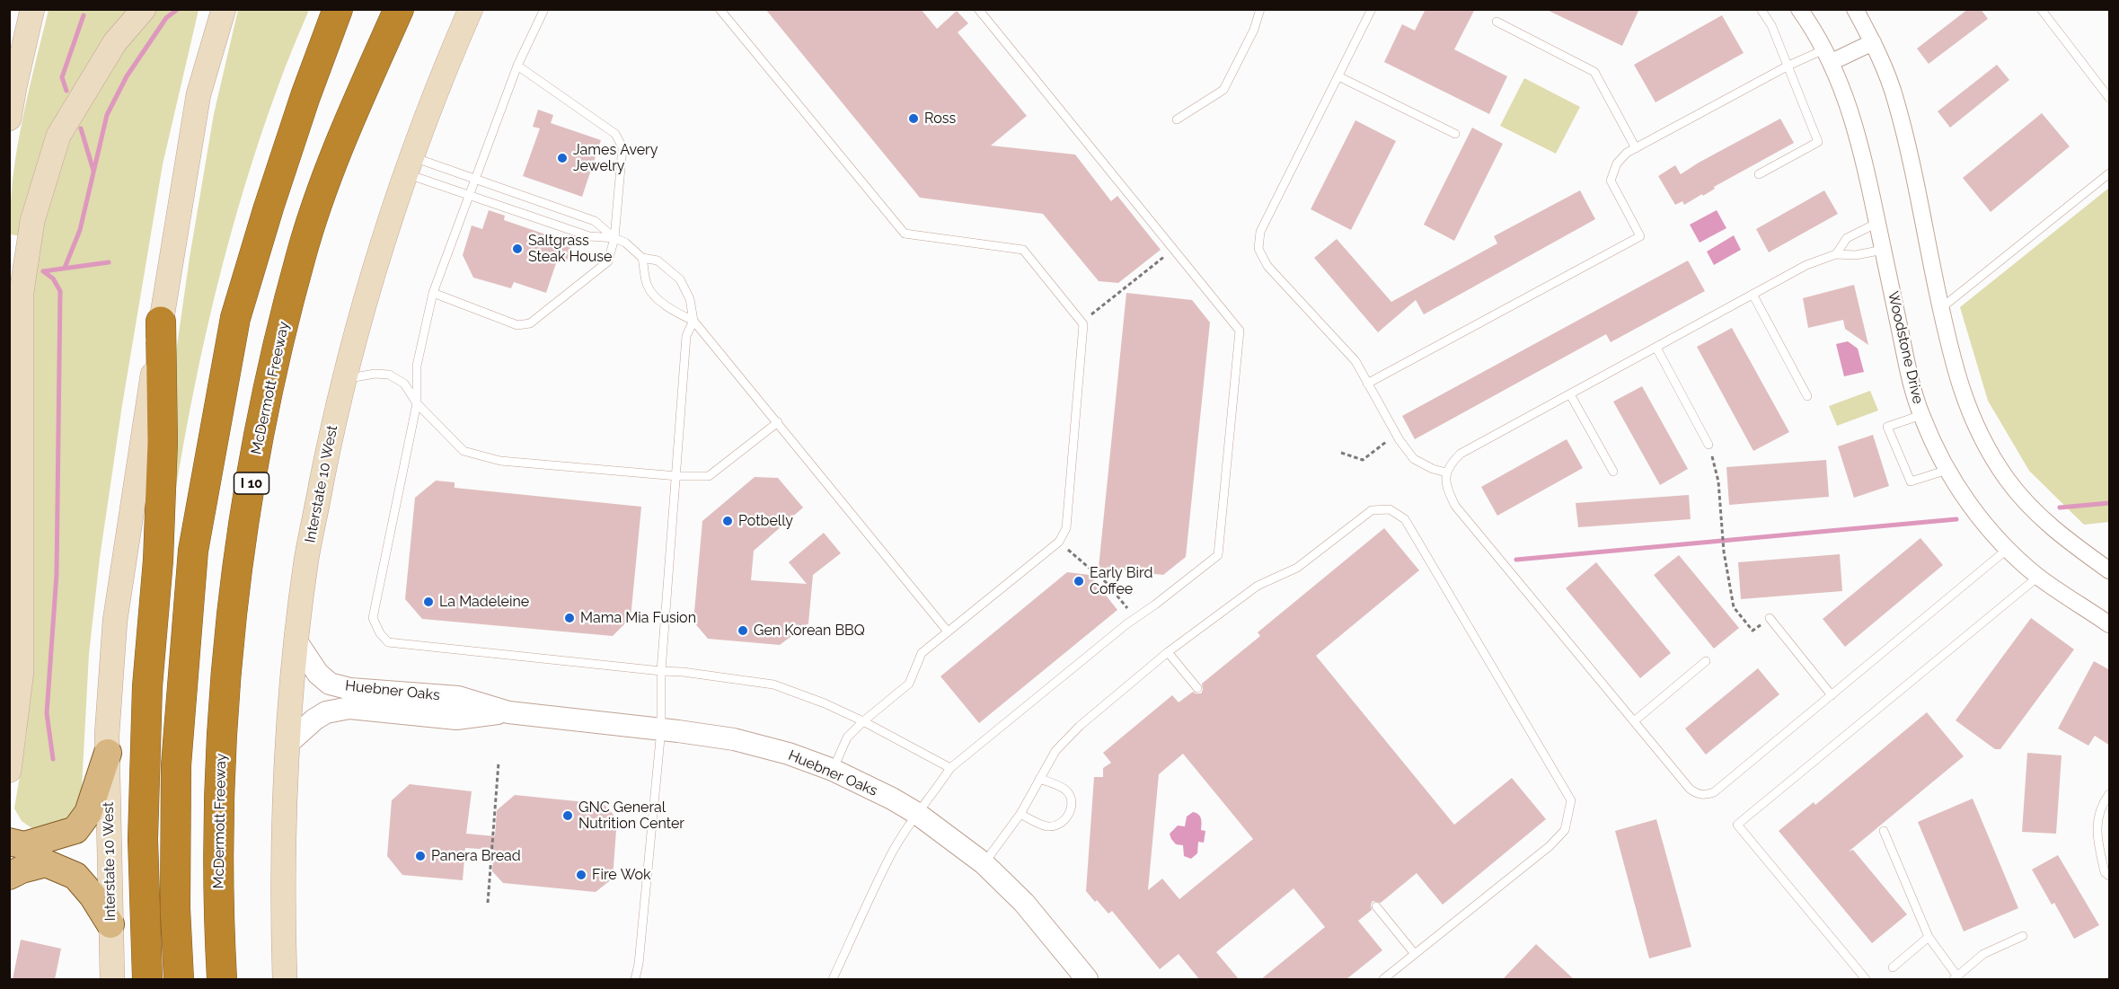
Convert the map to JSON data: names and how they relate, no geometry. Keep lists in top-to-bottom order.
{
  "streets": {
    "highway": ["McDermott Freeway", "I 10"],
    "main road": ["Interstate 10 West"],
    "street": ["Woodstone Drive", "Huebner Oaks"]
  },
  "crossings": [
    ["Interstate 10 West", "Huebner Oaks"]
  ],
  "places": [
    "Ross",
    "James Avery Jewelry",
    "Saltgrass Steak House",
    "Potbelly",
    "Early Bird Coffee",
    "La Madeleine",
    "Mama Mia Fusion",
    "Gen Korean BBQ",
    "GNC General Nutrition Center",
    "Panera Bread",
    "Fire Wok"
  ]
}
